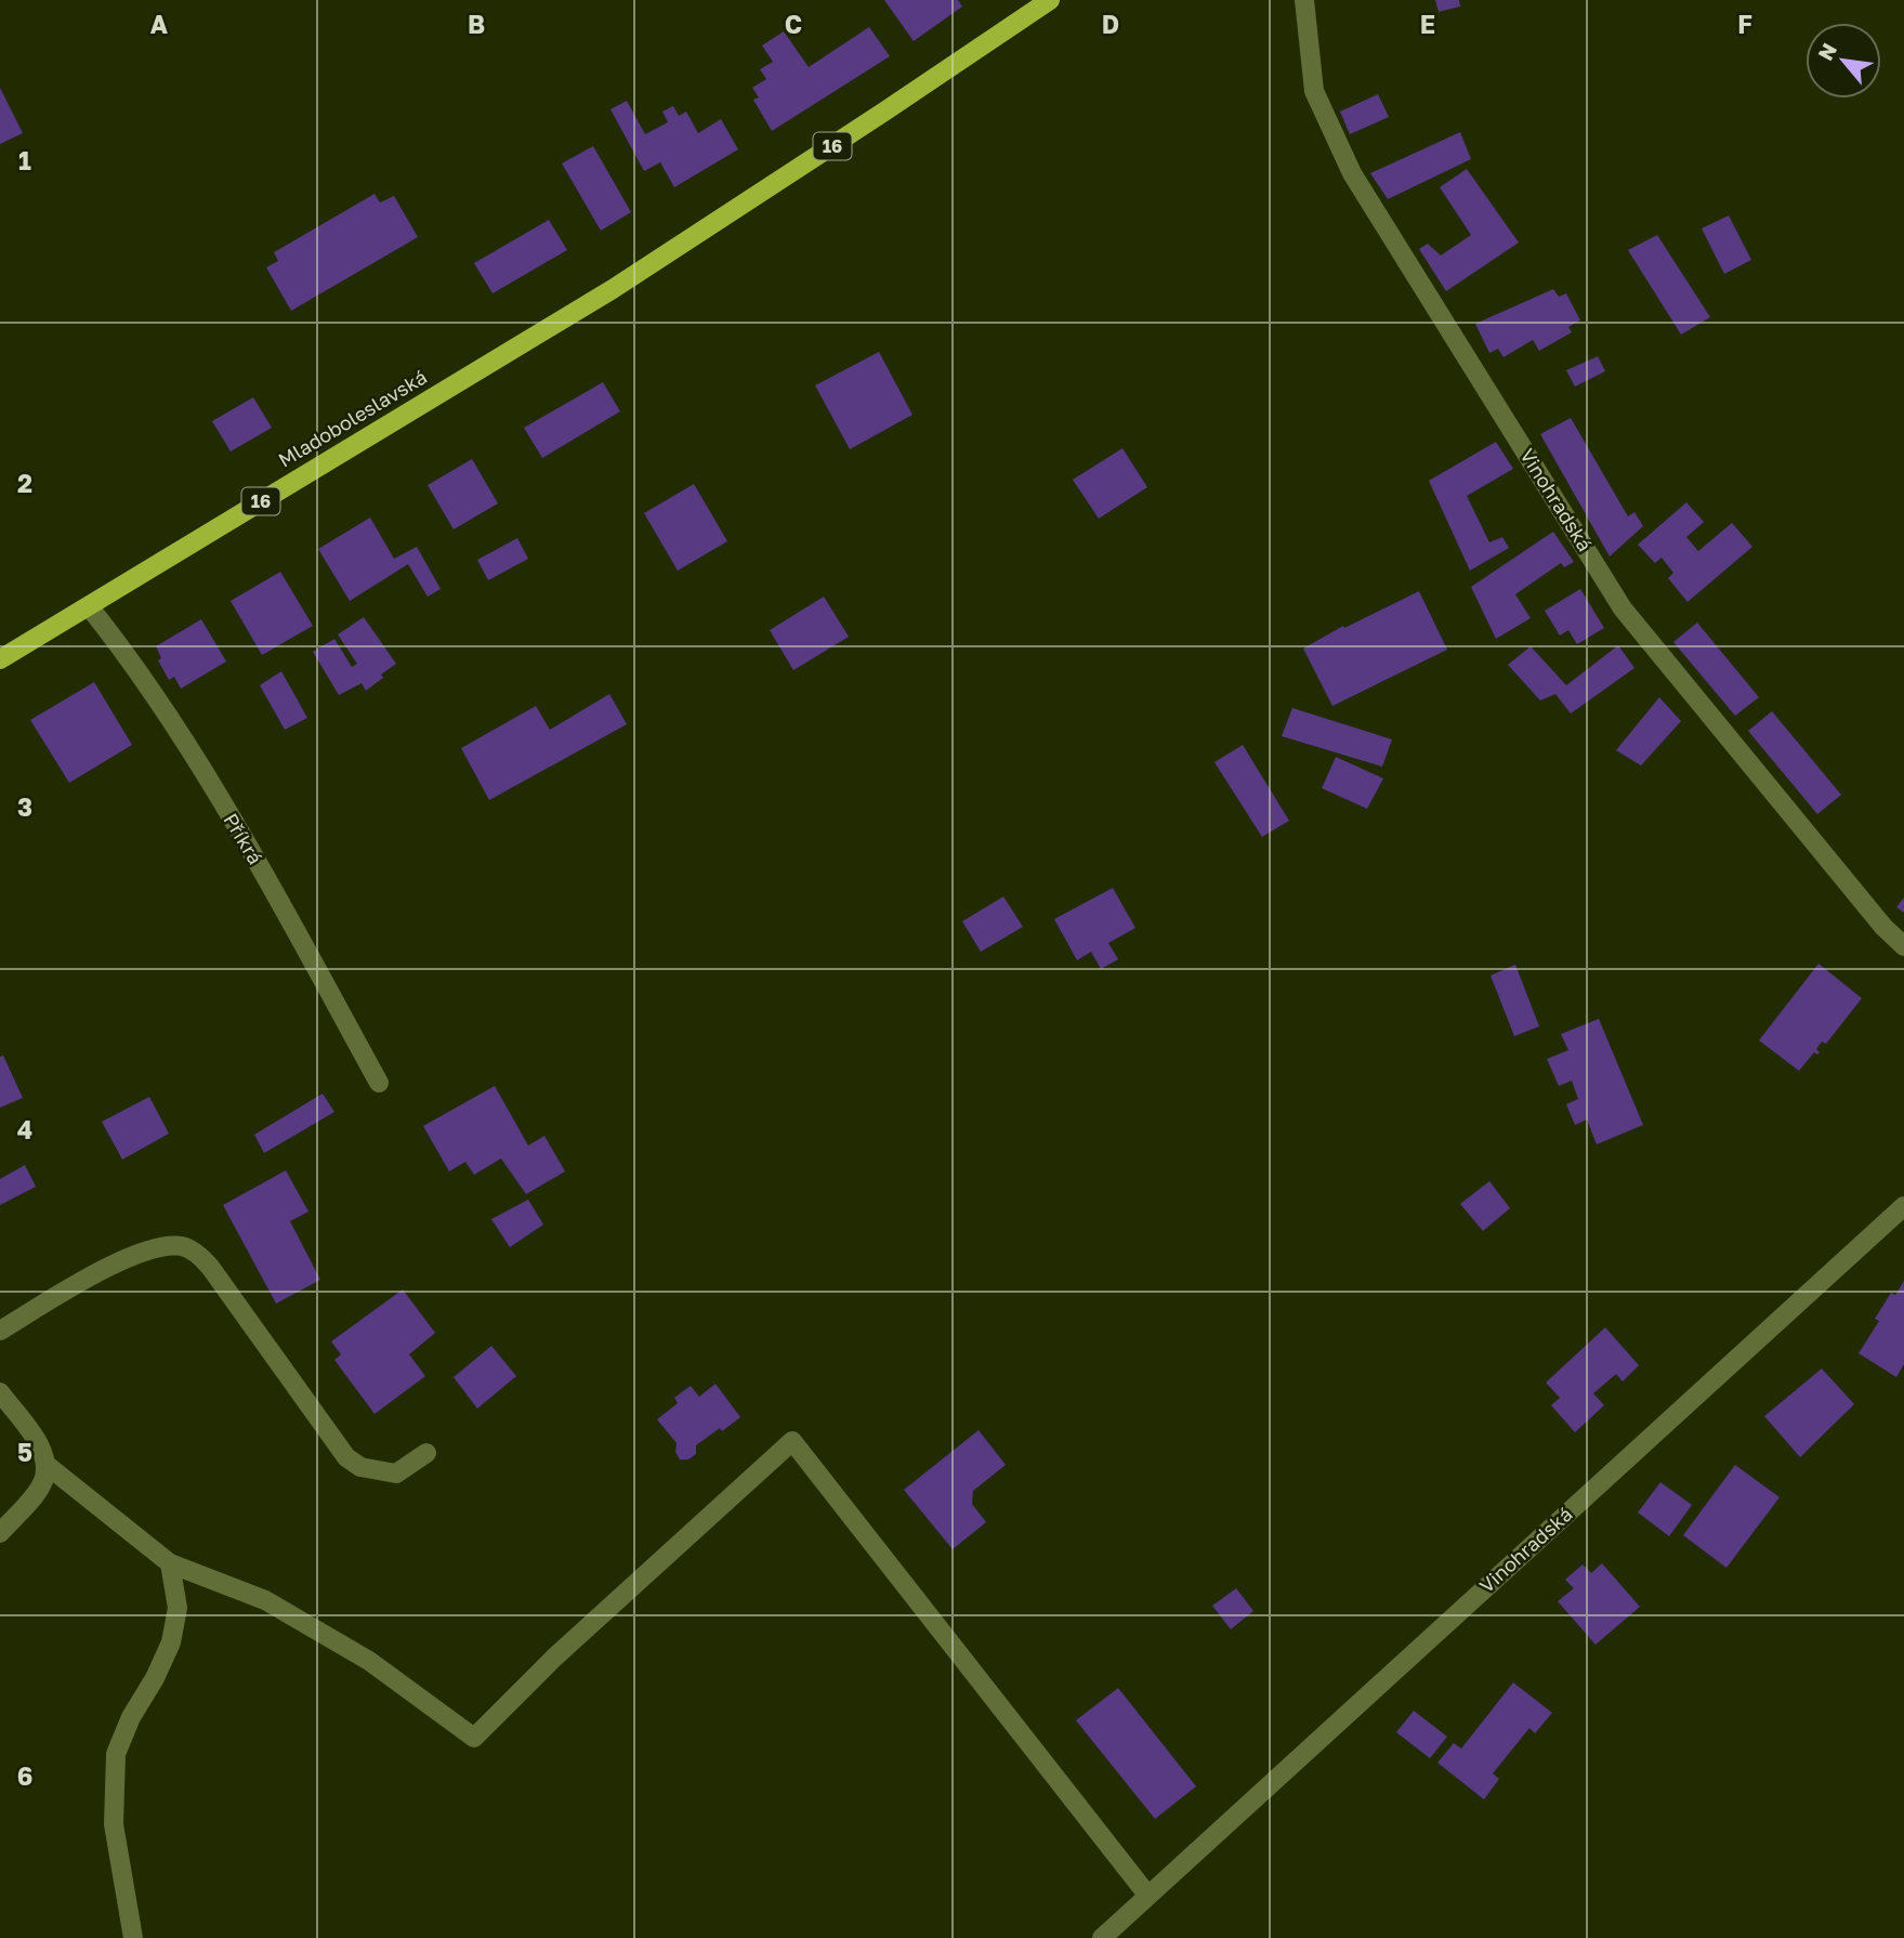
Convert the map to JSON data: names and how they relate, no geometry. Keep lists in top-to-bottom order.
{
  "streets": {
    "main road": ["16", "Mladoboleslavská"],
    "street": ["Vinohradská", "Příkrá"]
  },
  "crossings": [
    ["Mladoboleslavská", "Příkrá"]
  ],
  "north": "top left",
  "grid": {
    "columns": [
      "A",
      "B",
      "C",
      "D",
      "E",
      "F"
    ],
    "rows": [
      "1",
      "2",
      "3",
      "4",
      "5",
      "6"
    ]
  }
}
